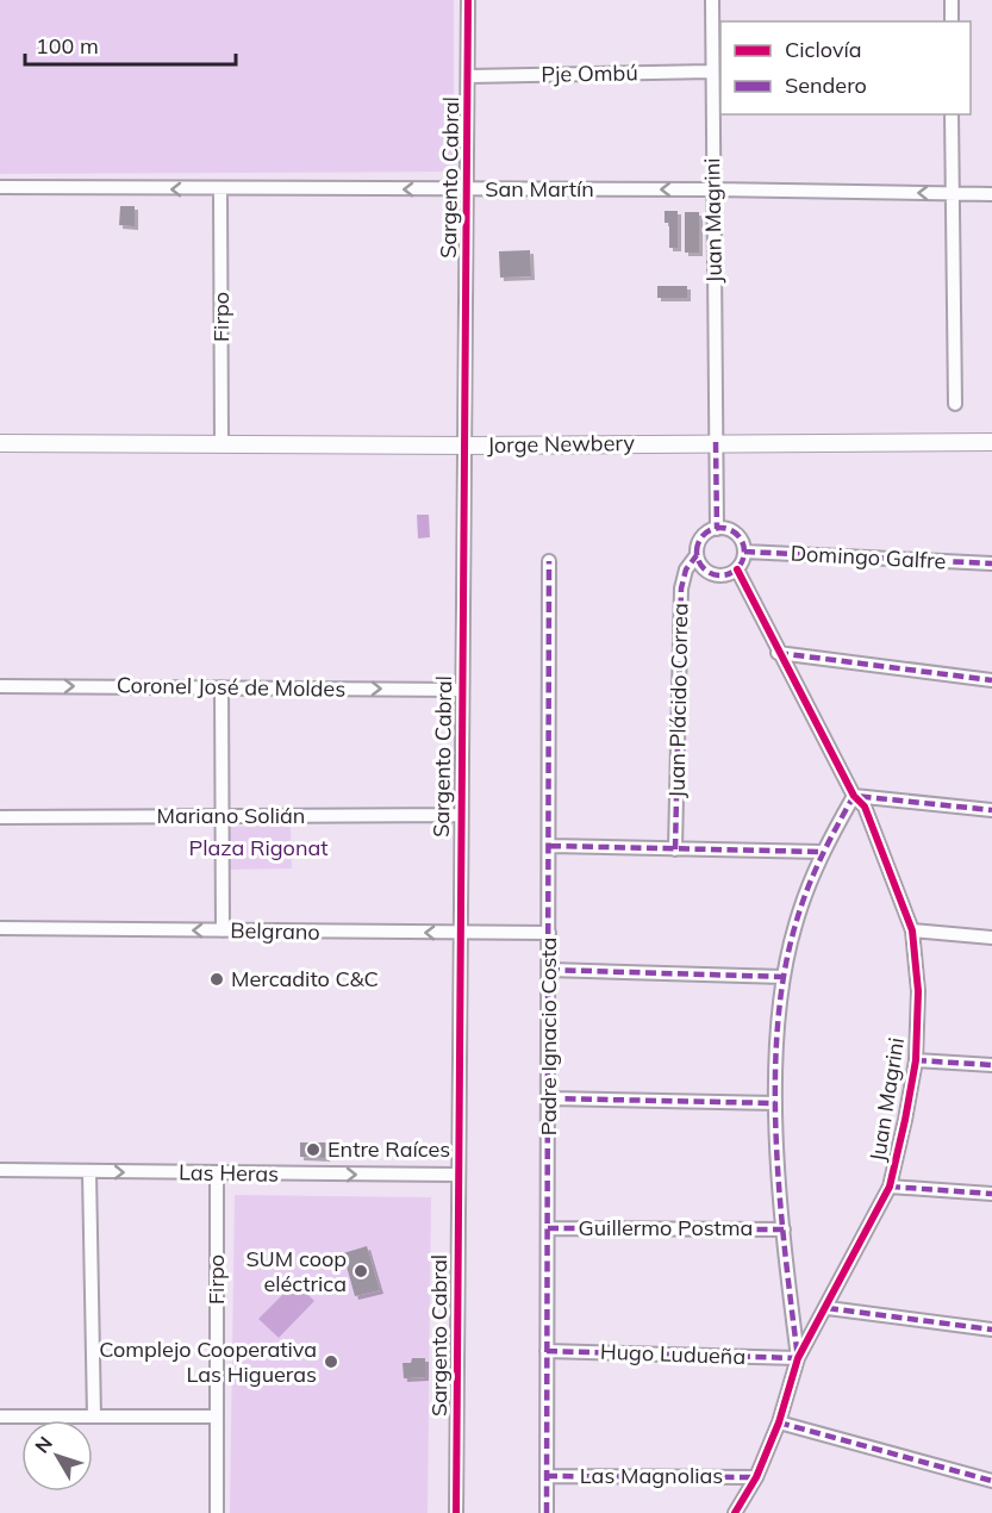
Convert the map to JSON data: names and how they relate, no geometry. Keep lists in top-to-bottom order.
{
  "streets": {
    "main road": ["Jorge Newbery"],
    "street": [
      "Pje Ombú",
      "Sargento Cabral",
      "San Martín",
      "Juan Magrini",
      "Firpo",
      "Domingo Galfre",
      "Coronel José de Moldes",
      "Juan Plácido Correa",
      "Mariano Solián",
      "Belgrano",
      "Padre Ignacio Costa",
      "Las Heras",
      "Guillermo Postma",
      "Hugo Ludueña",
      "Las Magnolias"
    ]
  },
  "crossings": [
    ["Pje Ombú", "Sargento Cabral"],
    ["Pje Ombú", "Juan Magrini"],
    ["Sargento Cabral", "San Martín"],
    ["Sargento Cabral", "Jorge Newbery"],
    ["Sargento Cabral", "Coronel José de Moldes"],
    ["Sargento Cabral", "Mariano Solián"],
    ["Sargento Cabral", "Belgrano"],
    ["Sargento Cabral", "Las Heras"],
    ["San Martín", "Juan Magrini"],
    ["San Martín", "Firpo"],
    ["Juan Magrini", "Jorge Newbery"],
    ["Juan Magrini", "Domingo Galfre"],
    ["Juan Magrini", "Juan Plácido Correa"],
    ["Juan Magrini", "Hugo Ludueña"],
    ["Juan Magrini", "Las Magnolias"],
    ["Firpo", "Jorge Newbery"],
    ["Firpo", "Las Heras"],
    ["Domingo Galfre", "Juan Plácido Correa"],
    ["Belgrano", "Padre Ignacio Costa"],
    ["Padre Ignacio Costa", "Guillermo Postma"],
    ["Padre Ignacio Costa", "Hugo Ludueña"],
    ["Padre Ignacio Costa", "Las Magnolias"]
  ],
  "one_way": [
    "San Martín",
    "Coronel José de Moldes",
    "Belgrano",
    "Las Heras"
  ],
  "parks": ["Plaza Rigonat"],
  "places": [
    "Mercadito C&C",
    "Entre Raíces",
    "SUM coop eléctrica",
    "Complejo Cooperativa Las Higueras"
  ],
  "legend": ["Ciclovía", "Sendero"],
  "scale_bar": "100 m",
  "north": "top left"
}
